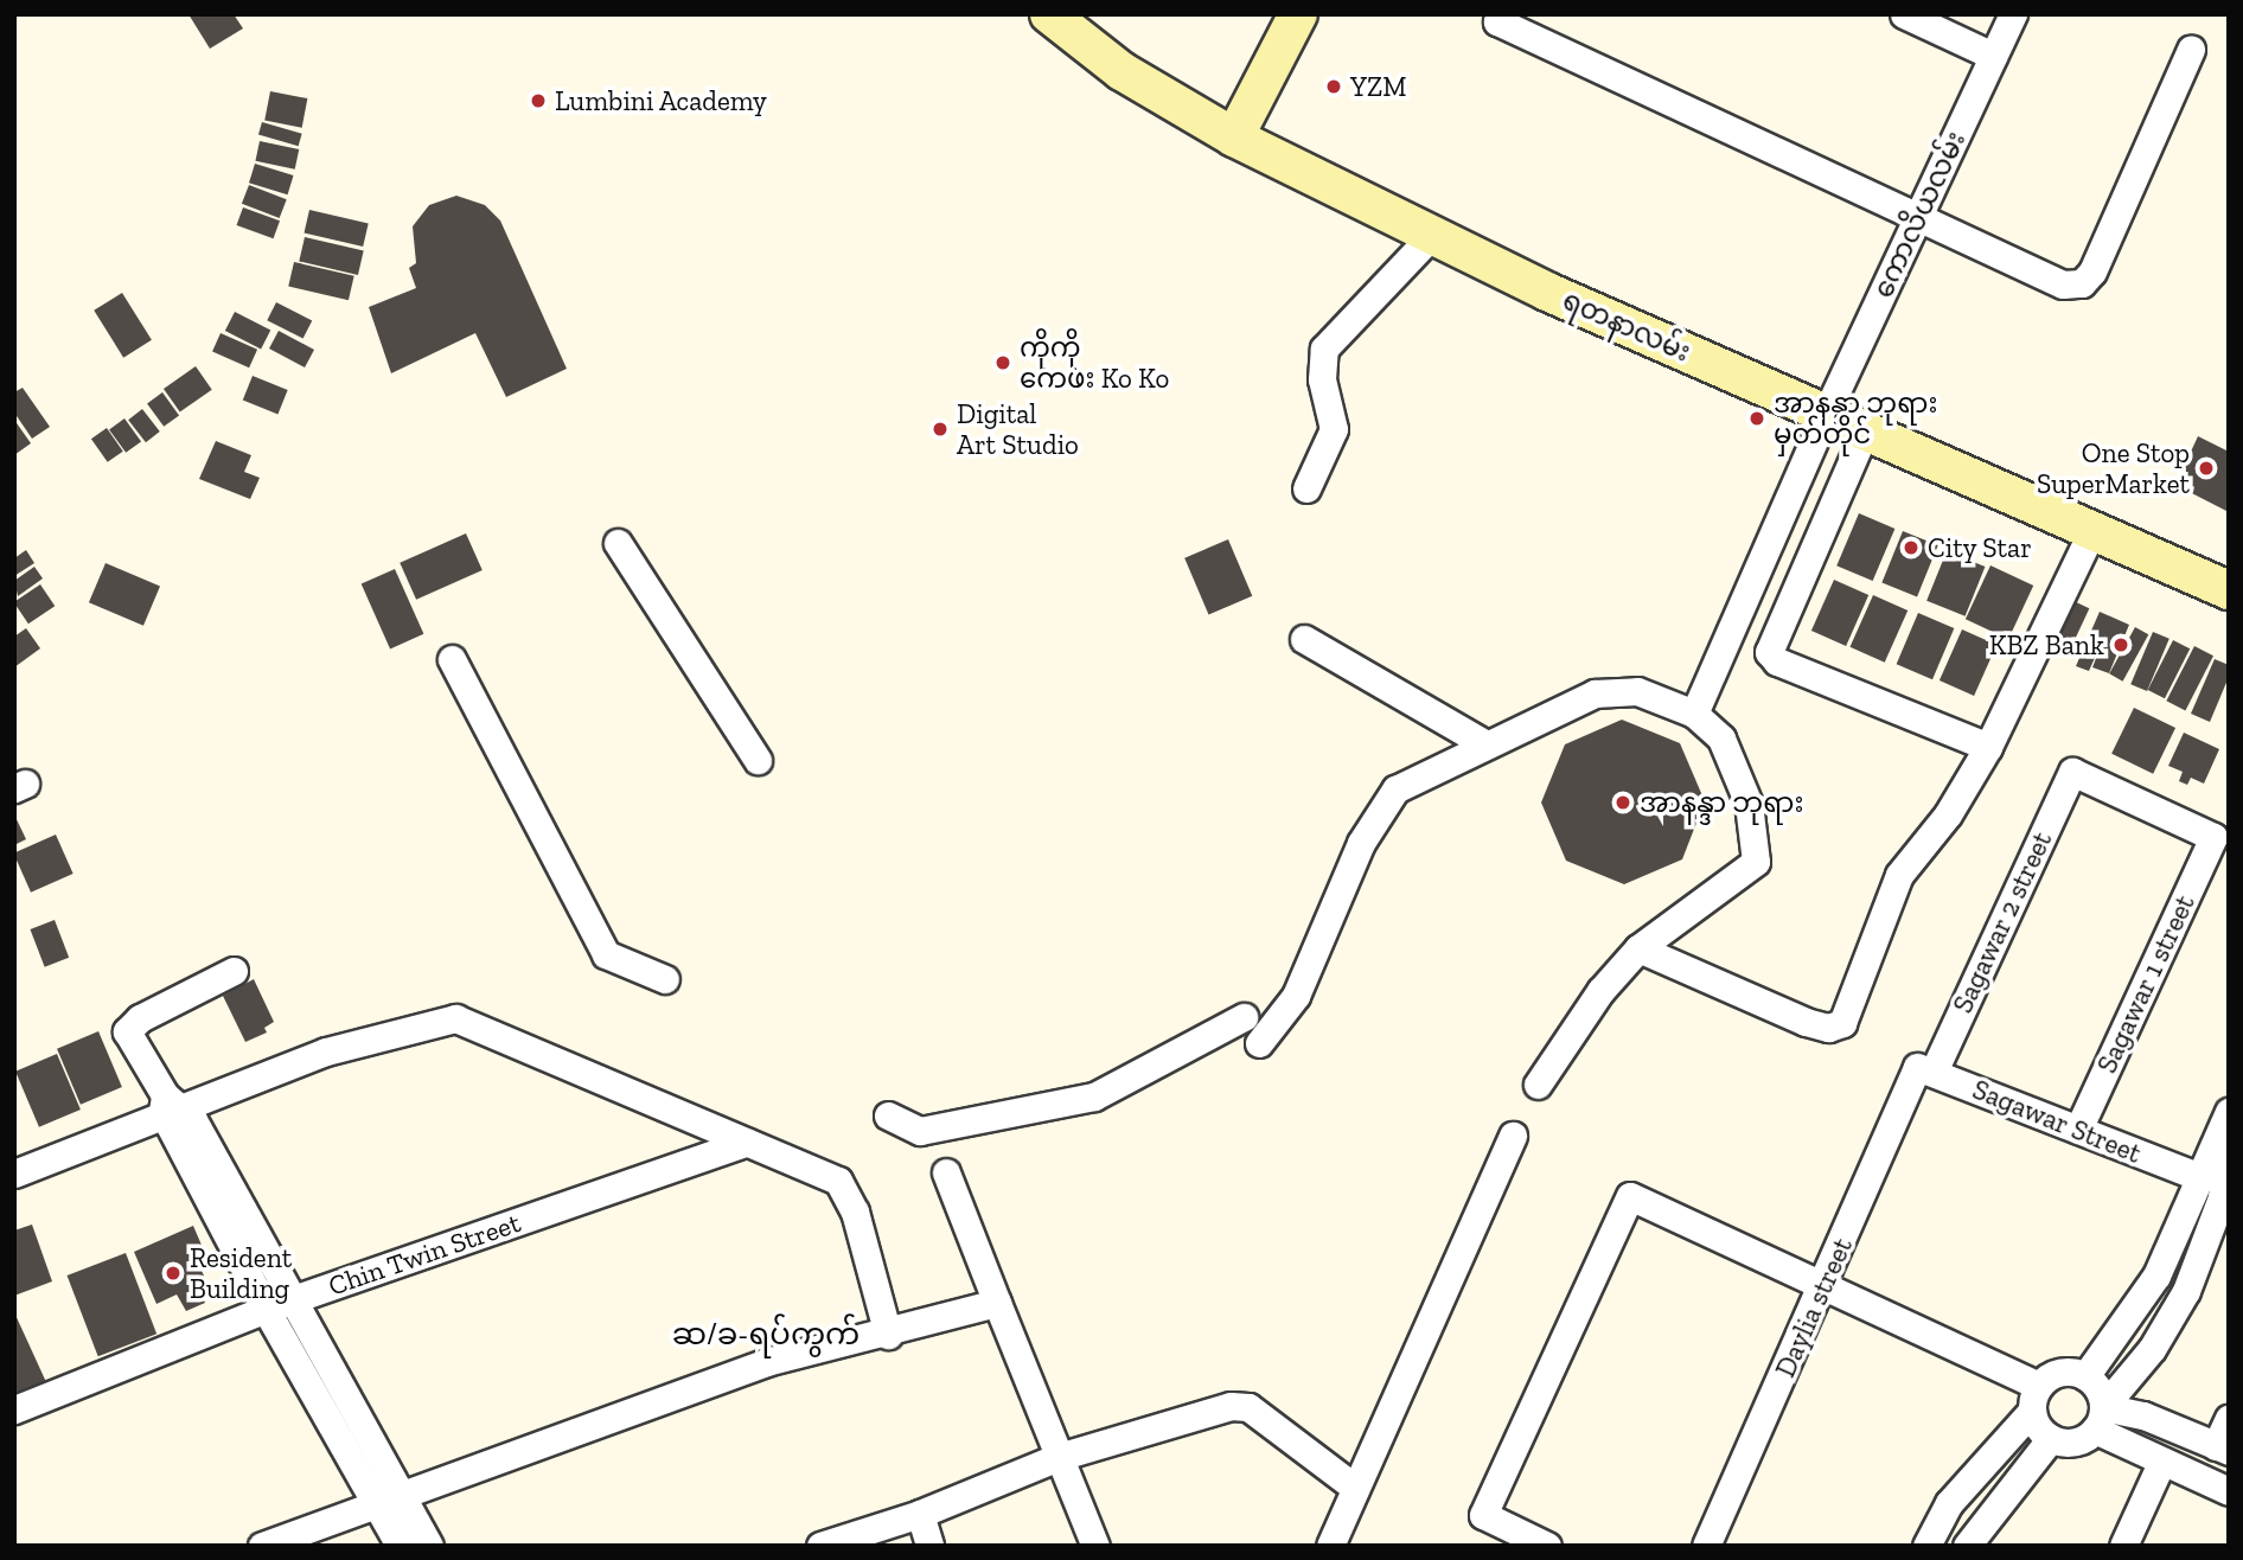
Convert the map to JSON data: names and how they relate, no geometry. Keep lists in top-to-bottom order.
{
  "streets": {
    "main road": ["ရတနာလမ်း"],
    "street": [
      "ကောလိယလမ်း",
      "Sagawar 2 street",
      "Sagawar 1 street",
      "Sagawar Street",
      "Chin Twin Street",
      "Daylia street"
    ]
  },
  "crossings": [
    ["ကောလိယလမ်း", "ရတနာလမ်း"],
    ["Sagawar 2 street", "Sagawar 1 street"],
    ["Sagawar 2 street", "Sagawar Street"],
    ["Sagawar 2 street", "Daylia street"],
    ["Sagawar 1 street", "Sagawar Street"],
    ["Sagawar Street", "Daylia street"]
  ],
  "districts": ["ဆ/ခ-ရပ်ကွက်"],
  "places": [
    "YZM",
    "Lumbini Academy",
    "ကိုကို ကေဖး Ko Ko",
    "အာနန္ဒာ ဘုရား မှတ်တိုင်",
    "Digital Art Studio",
    "One Stop SuperMarket",
    "City Star",
    "KBZ Bank",
    "အာနန္ဒာ ဘုရား",
    "Resident Building"
  ]
}
